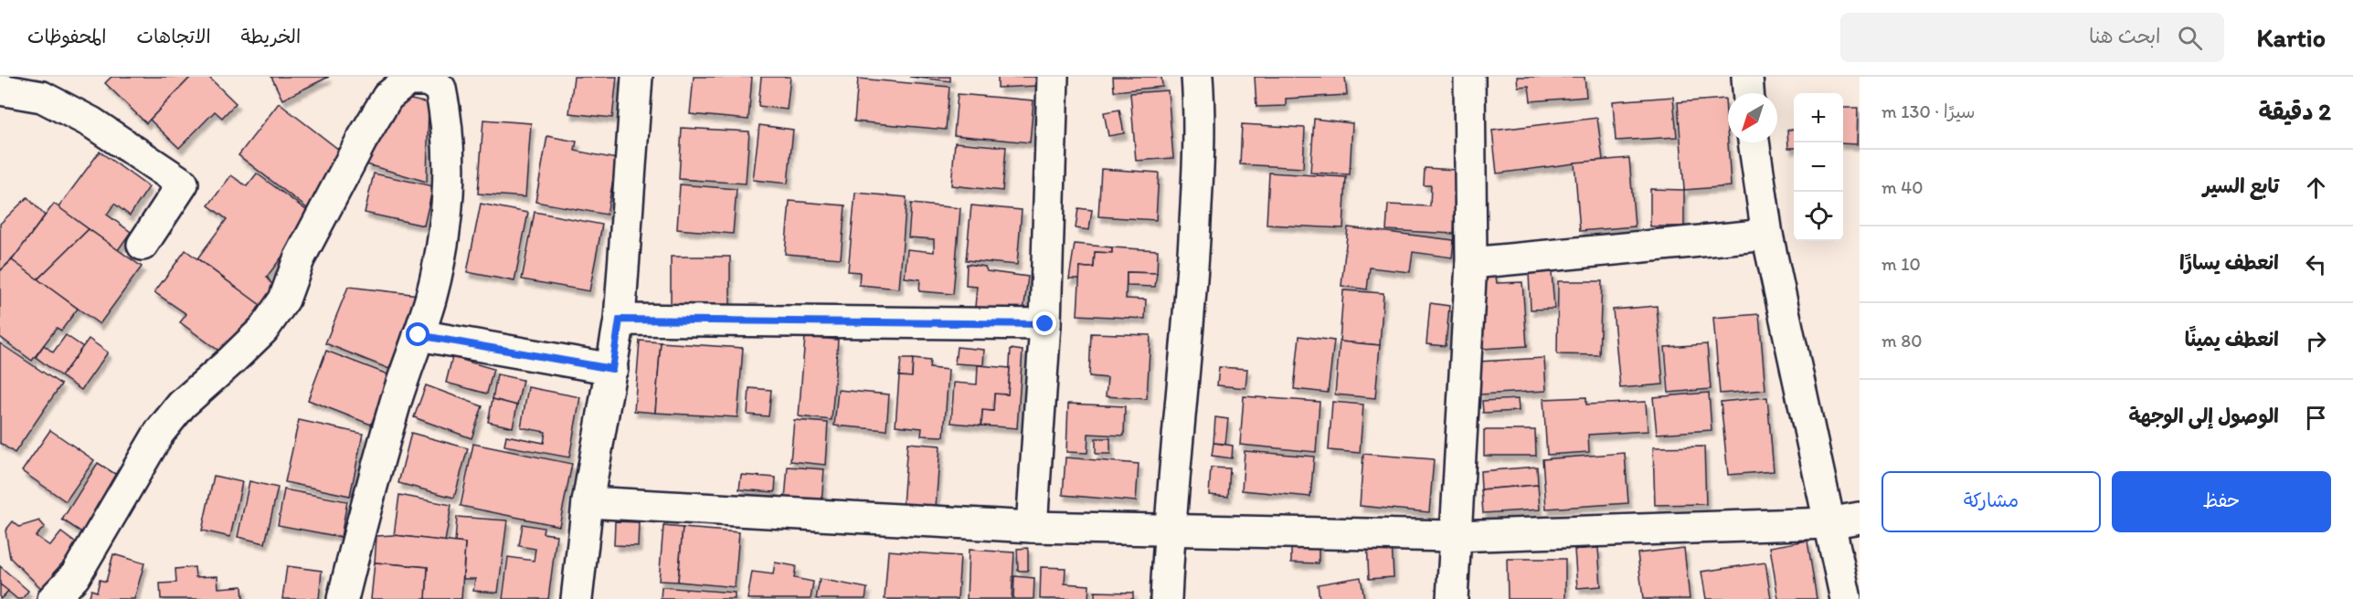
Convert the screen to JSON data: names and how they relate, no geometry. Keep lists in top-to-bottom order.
{
  "north": "bottom left",
  "page": {
    "header": "Kartio",
    "search": "ابحث هنا",
    "nav": ["الخريطة", "الاتجاهات", "المحفوظات"],
    "heading": ["2 دقيقة", "سيرًا · 130 m"],
    "map_buttons": ["+", "−"],
    "list": [
      ["تابع السير", "40 m"],
      ["انعطف يسارًا", "10 m"],
      ["انعطف يمينًا", "80 m"],
      "الوصول إلى الوجهة"
    ],
    "buttons": ["حفظ", "مشاركة"]
  }
}
